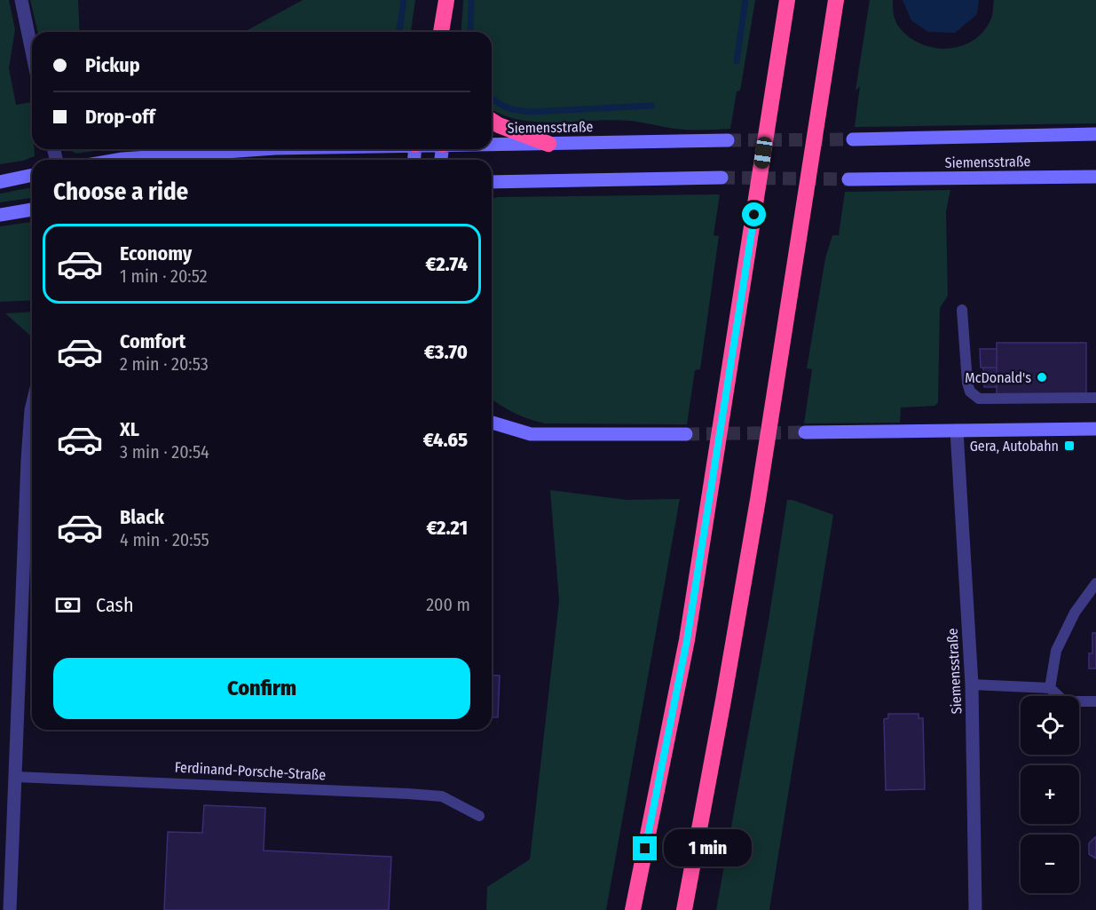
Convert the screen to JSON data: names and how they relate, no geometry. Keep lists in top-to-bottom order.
{
  "streets": {
    "main road": ["Siemensstraße"],
    "lane": ["Ferdinand-Porsche-Straße"]
  },
  "places": {
    "other": ["McDonald's"],
    "transit": ["Gera, Autobahn"]
  },
  "page": {
    "banner": ["Pickup", "Drop-off"],
    "heading": "Choose a ride",
    "list": [
      {
        "name": "Economy",
        "note": "1 min · 20:52",
        "value": "€2.74"
      },
      {
        "name": "Comfort",
        "note": "2 min · 20:53",
        "value": "€3.70"
      },
      {
        "name": "XL",
        "note": "3 min · 20:54",
        "value": "€4.65"
      },
      {
        "name": "Black",
        "note": "4 min · 20:55",
        "value": "€2.21"
      }
    ],
    "pay": ["Cash", "200 m"],
    "buttons": "Confirm",
    "map_buttons": ["+", "−"],
    "bubble": "1 min"
  }
}
